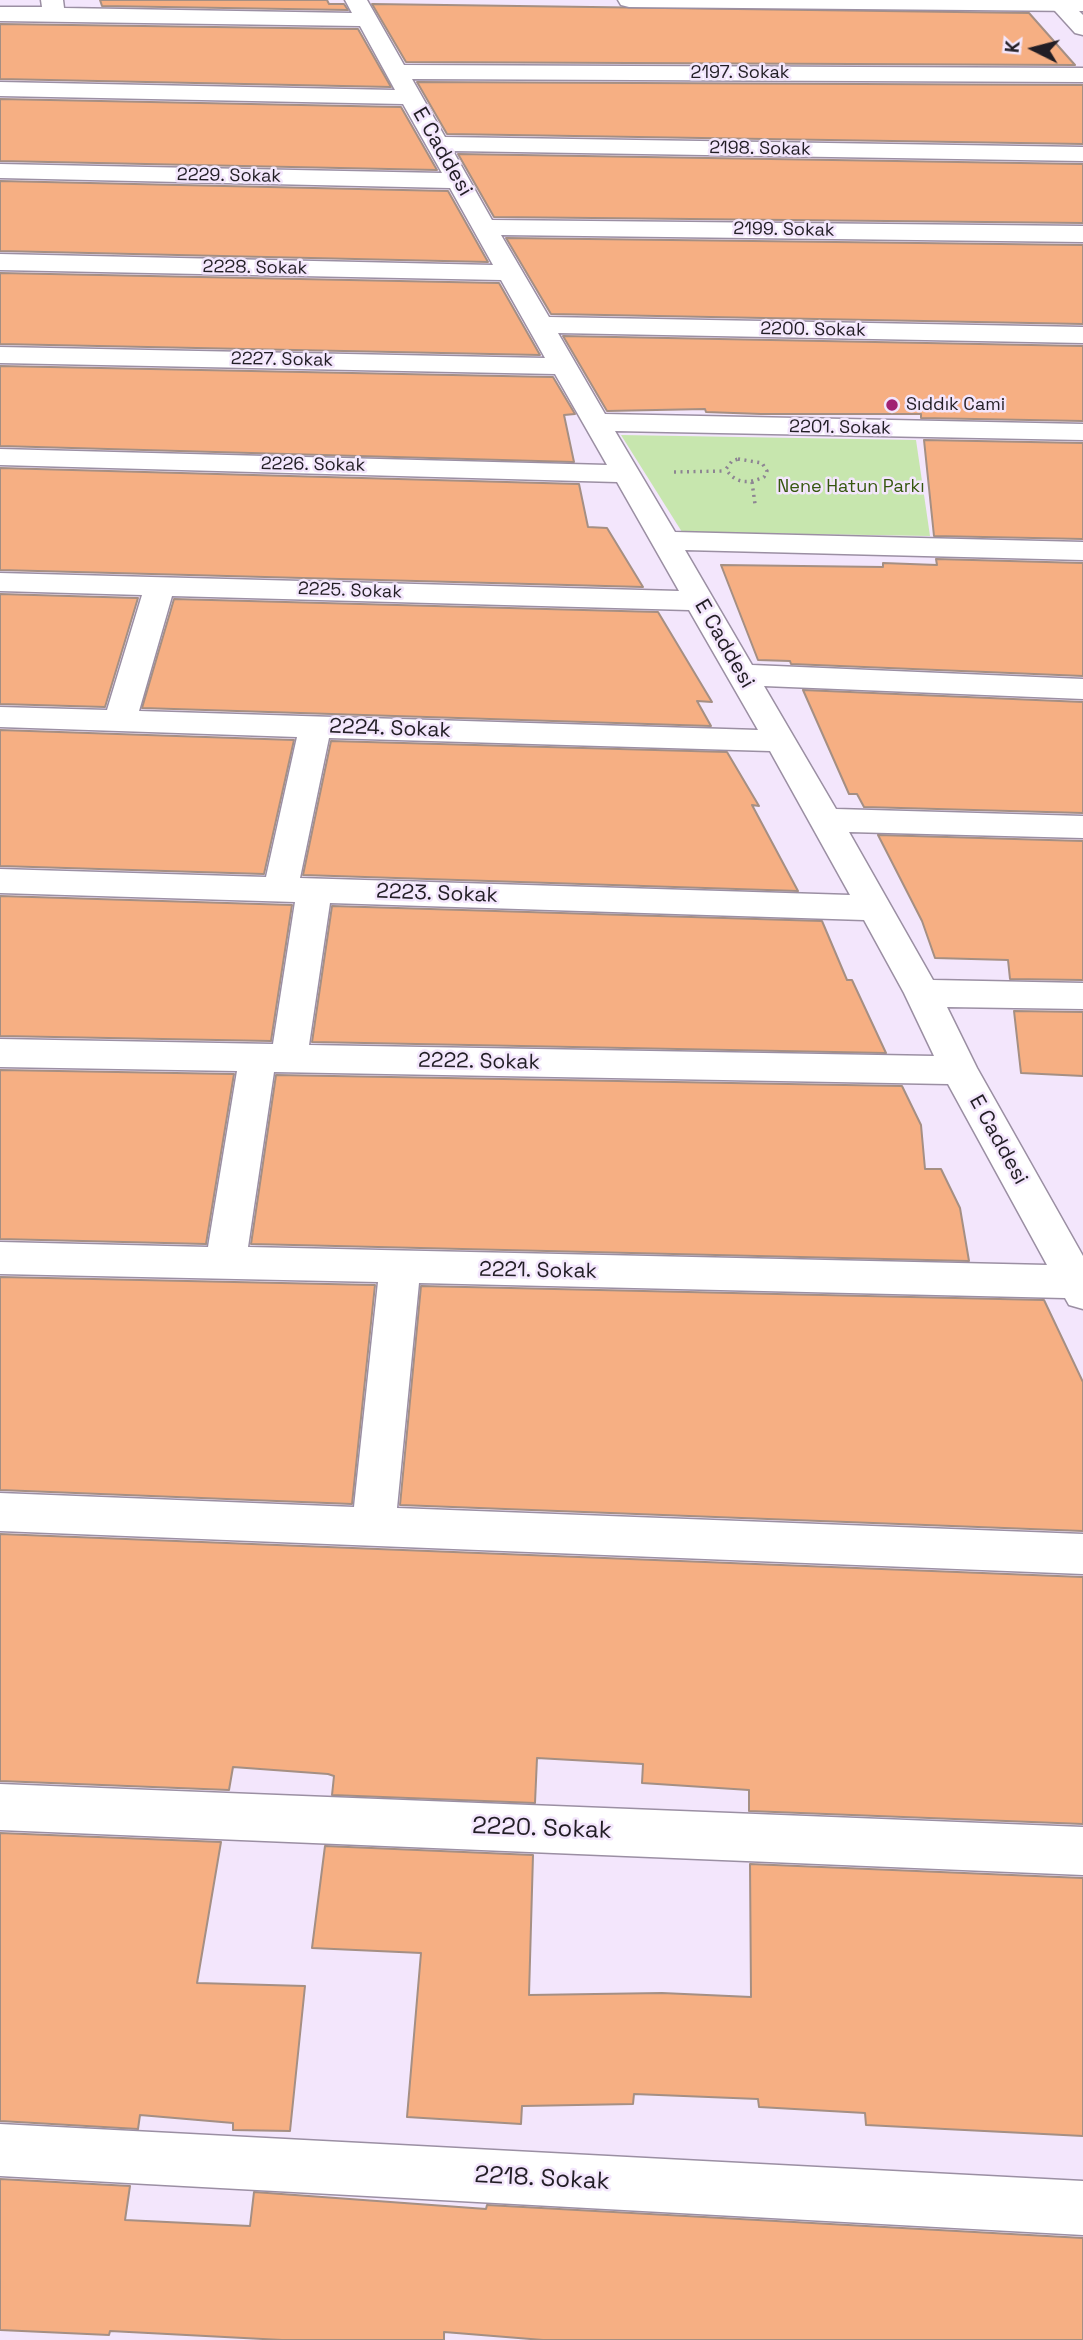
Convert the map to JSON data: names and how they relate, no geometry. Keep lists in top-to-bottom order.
{
  "streets": {
    "street": [
      "2197. Sokak",
      "2198. Sokak",
      "E Caddesi",
      "2229. Sokak",
      "2199. Sokak",
      "2228. Sokak",
      "2200. Sokak",
      "2227. Sokak",
      "2201. Sokak",
      "2226. Sokak",
      "2225. Sokak",
      "2224. Sokak",
      "2223. Sokak",
      "2222. Sokak",
      "2221. Sokak",
      "2220. Sokak",
      "2218. Sokak"
    ]
  },
  "crossings": [
    ["2197. Sokak", "E Caddesi"],
    ["2198. Sokak", "E Caddesi"],
    ["E Caddesi", "2229. Sokak"],
    ["E Caddesi", "2199. Sokak"],
    ["E Caddesi", "2228. Sokak"],
    ["E Caddesi", "2200. Sokak"],
    ["E Caddesi", "2227. Sokak"],
    ["E Caddesi", "2201. Sokak"],
    ["E Caddesi", "2226. Sokak"],
    ["E Caddesi", "2225. Sokak"],
    ["E Caddesi", "2224. Sokak"],
    ["E Caddesi", "2223. Sokak"],
    ["E Caddesi", "2222. Sokak"],
    ["E Caddesi", "2221. Sokak"]
  ],
  "parks": ["Nene Hatun Parkı"],
  "places": ["Sıddık Cami"],
  "north": "left"
}
